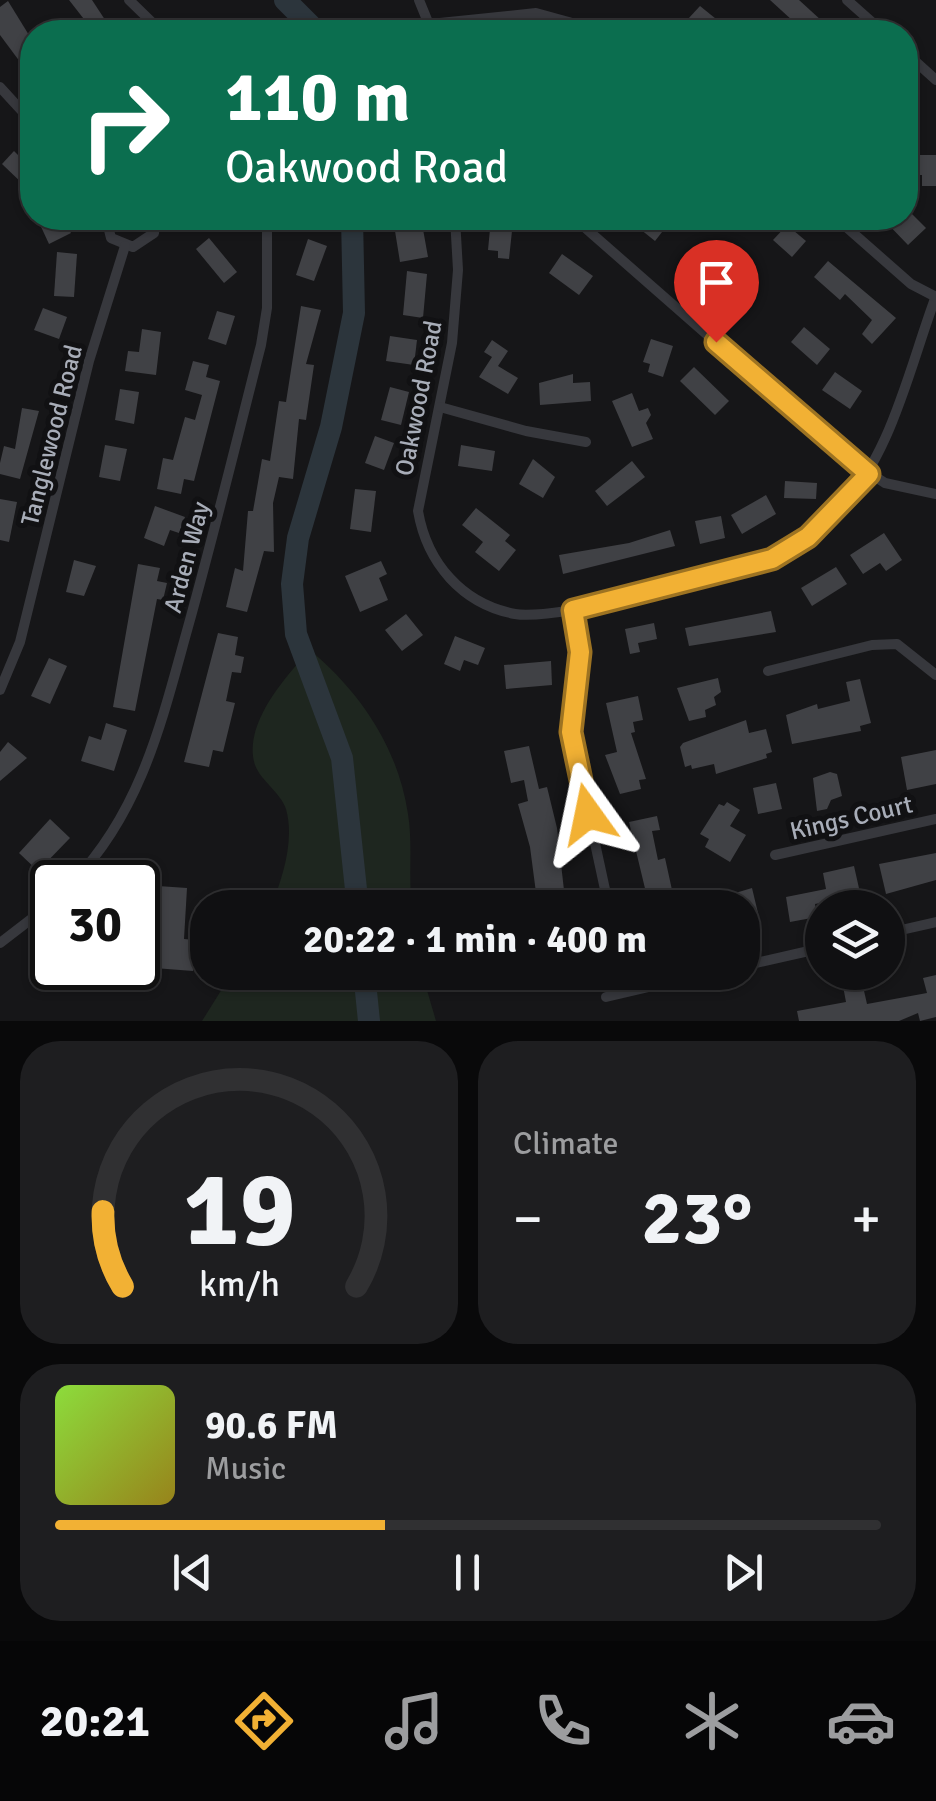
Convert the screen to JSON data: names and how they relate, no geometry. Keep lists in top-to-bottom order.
{
  "streets": {
    "street": [
      "Oakwood Road",
      "Tanglewood Road",
      "Arden Way",
      "Kings Court"
    ]
  },
  "page": {
    "turn": ["110 m", "Oakwood Road"],
    "limit": "30",
    "trip": "20:22 · 1 min · 400 m",
    "tile": "Climate",
    "heat": ["−", "23°", "+"],
    "song": ["90.6 FM", "Music"],
    "tabs": "20:21",
    "gauge": ["19", "km/h"]
  }
}
